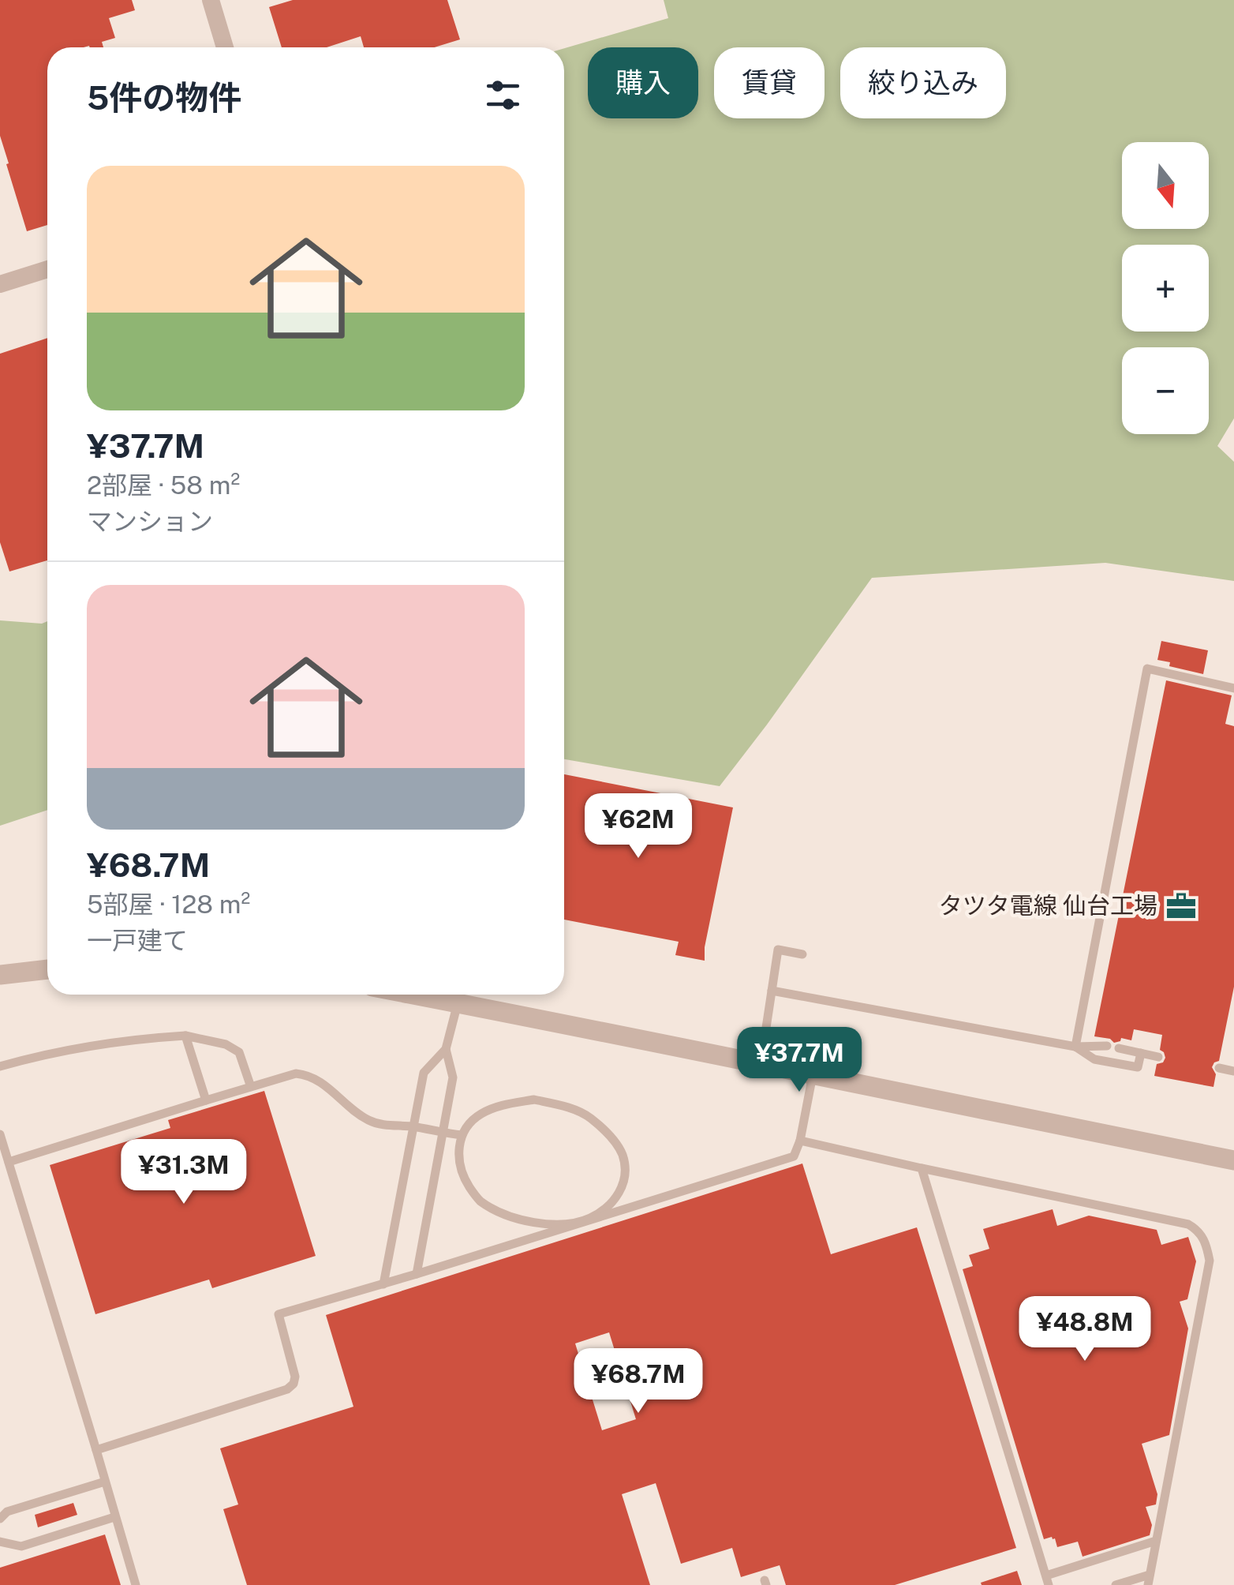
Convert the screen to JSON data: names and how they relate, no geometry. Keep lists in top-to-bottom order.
{
  "places": {
    "office": ["タツタ電線 仙台工場"]
  },
  "north": "bottom",
  "page": {
    "chip": ["購入", "賃貸", "絞り込み"],
    "heading": "5件の物件",
    "map_buttons": ["+", "−"],
    "list": [
      {
        "name": "¥37.7M",
        "note": "2部屋 · 58 m² · マンション"
      },
      {
        "name": "¥68.7M",
        "note": "5部屋 · 128 m² · 一戸建て"
      }
    ],
    "price": [
      "¥62M",
      "¥37.7M",
      "¥31.3M",
      "¥48.8M",
      "¥68.7M"
    ]
  }
}
